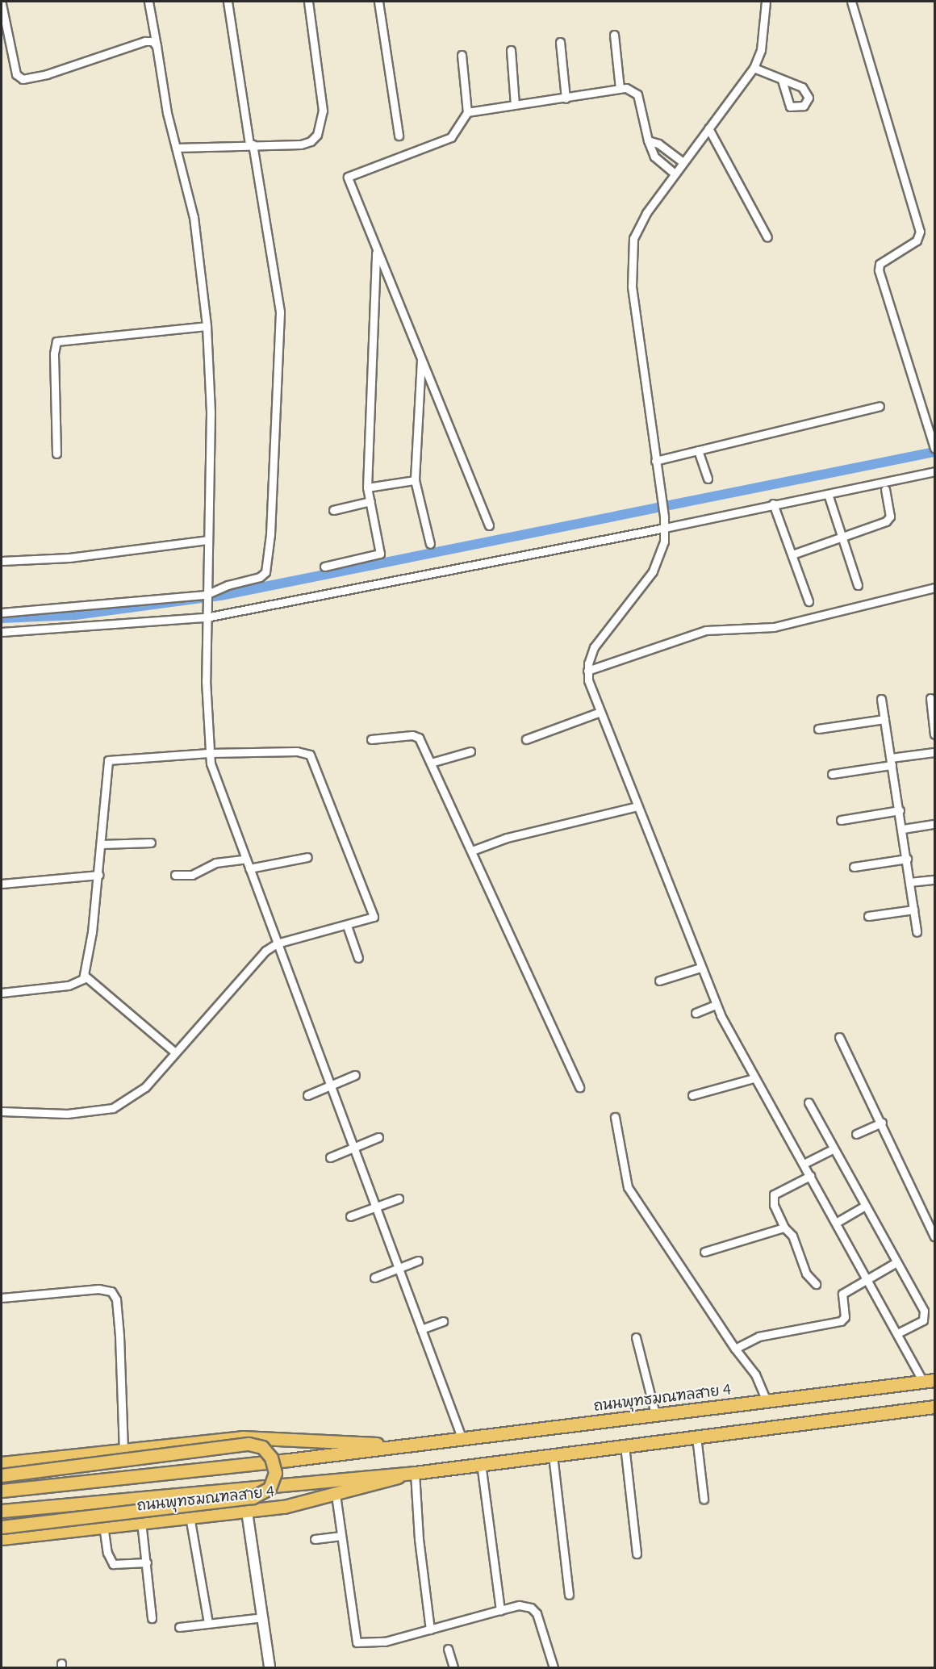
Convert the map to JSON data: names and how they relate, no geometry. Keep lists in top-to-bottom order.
{
  "streets": {
    "main road": ["ถนนพุทธมณฑลสาย 4"]
  }
}
